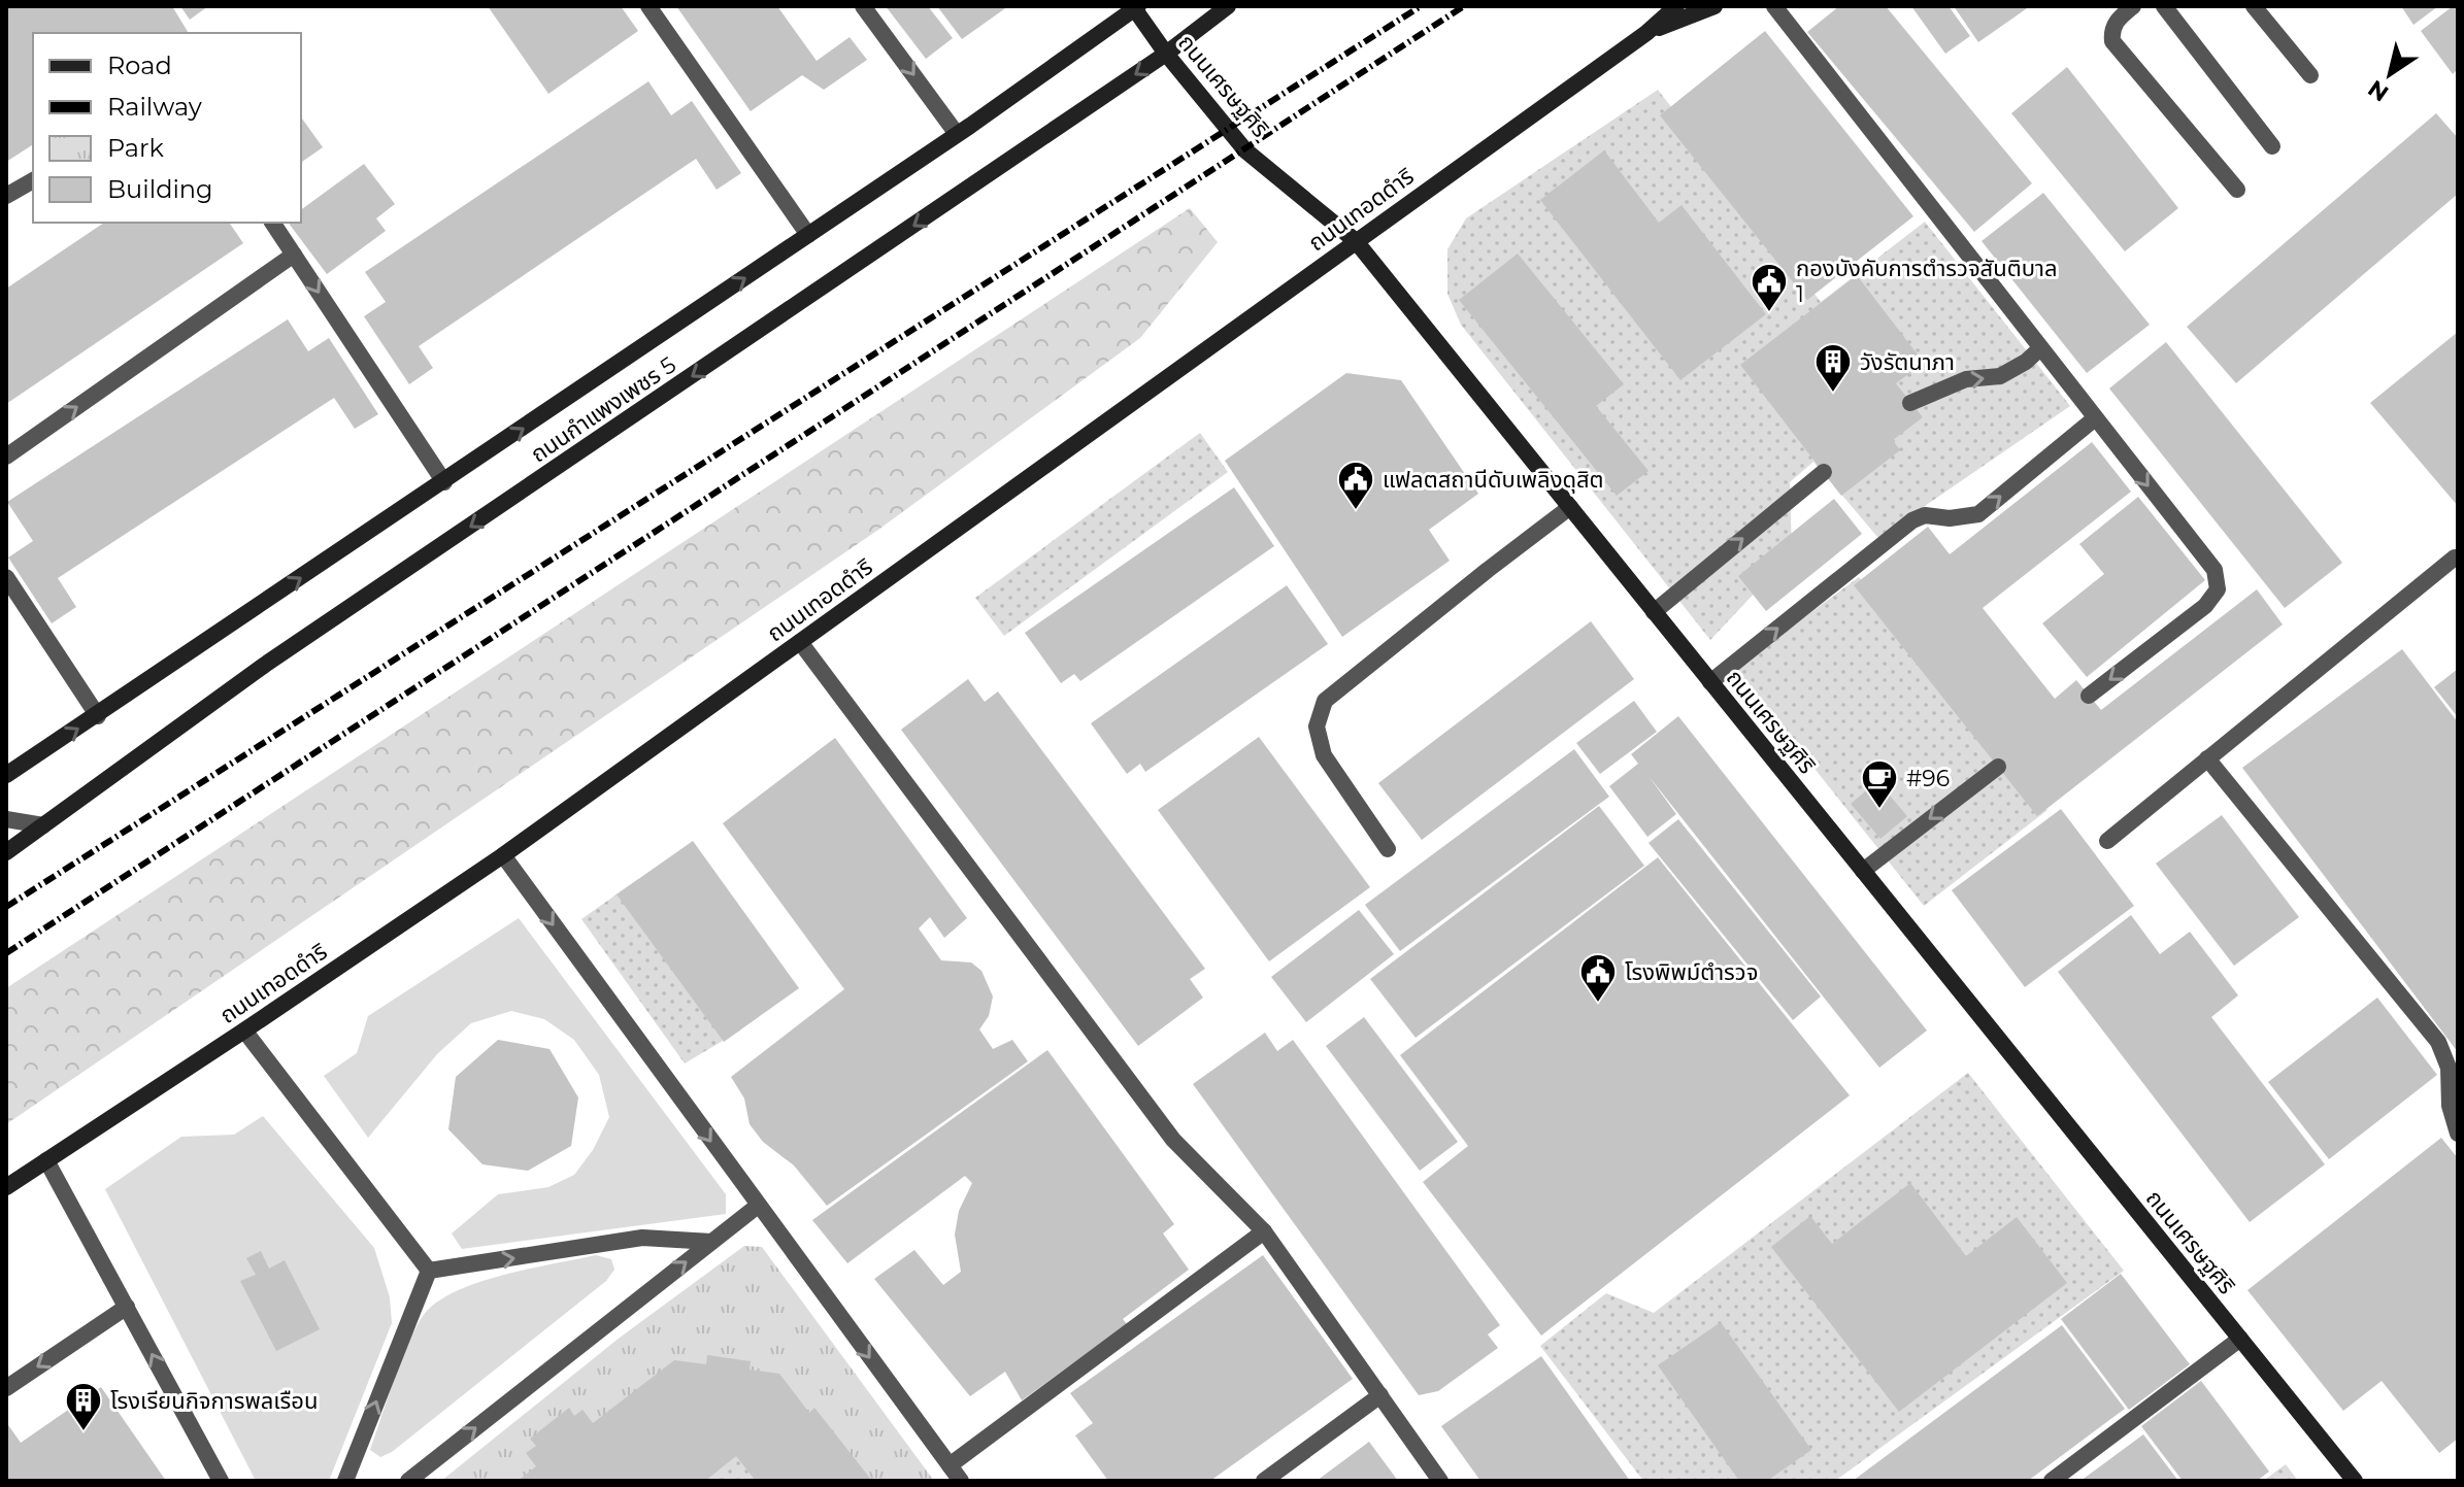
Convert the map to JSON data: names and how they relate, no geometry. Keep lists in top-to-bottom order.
{
  "streets": {
    "street": ["ถนนเศรษฐศิริ", "ถนนเทอดดำริ", "ถนนกำแพงเพชร 5"]
  },
  "crossings": [
    ["ถนนเศรษฐศิริ", "ถนนเทอดดำริ"],
    ["ถนนเศรษฐศิริ", "ถนนกำแพงเพชร 5"]
  ],
  "places": {
    "public building": ["กองบังคับการตำรวจสันติบาล 1", "แฟลตสถานีดับเพลิงดุสิต", "โรงพิพม์ตำรวจ"],
    "building": ["วังรัตนาภา", "โรงเรียนกิจการพลเรือน"],
    "cafe": ["#96"]
  },
  "legend": [
    "Road",
    "Railway",
    "Park",
    "Building"
  ],
  "north": "bottom left"
}
